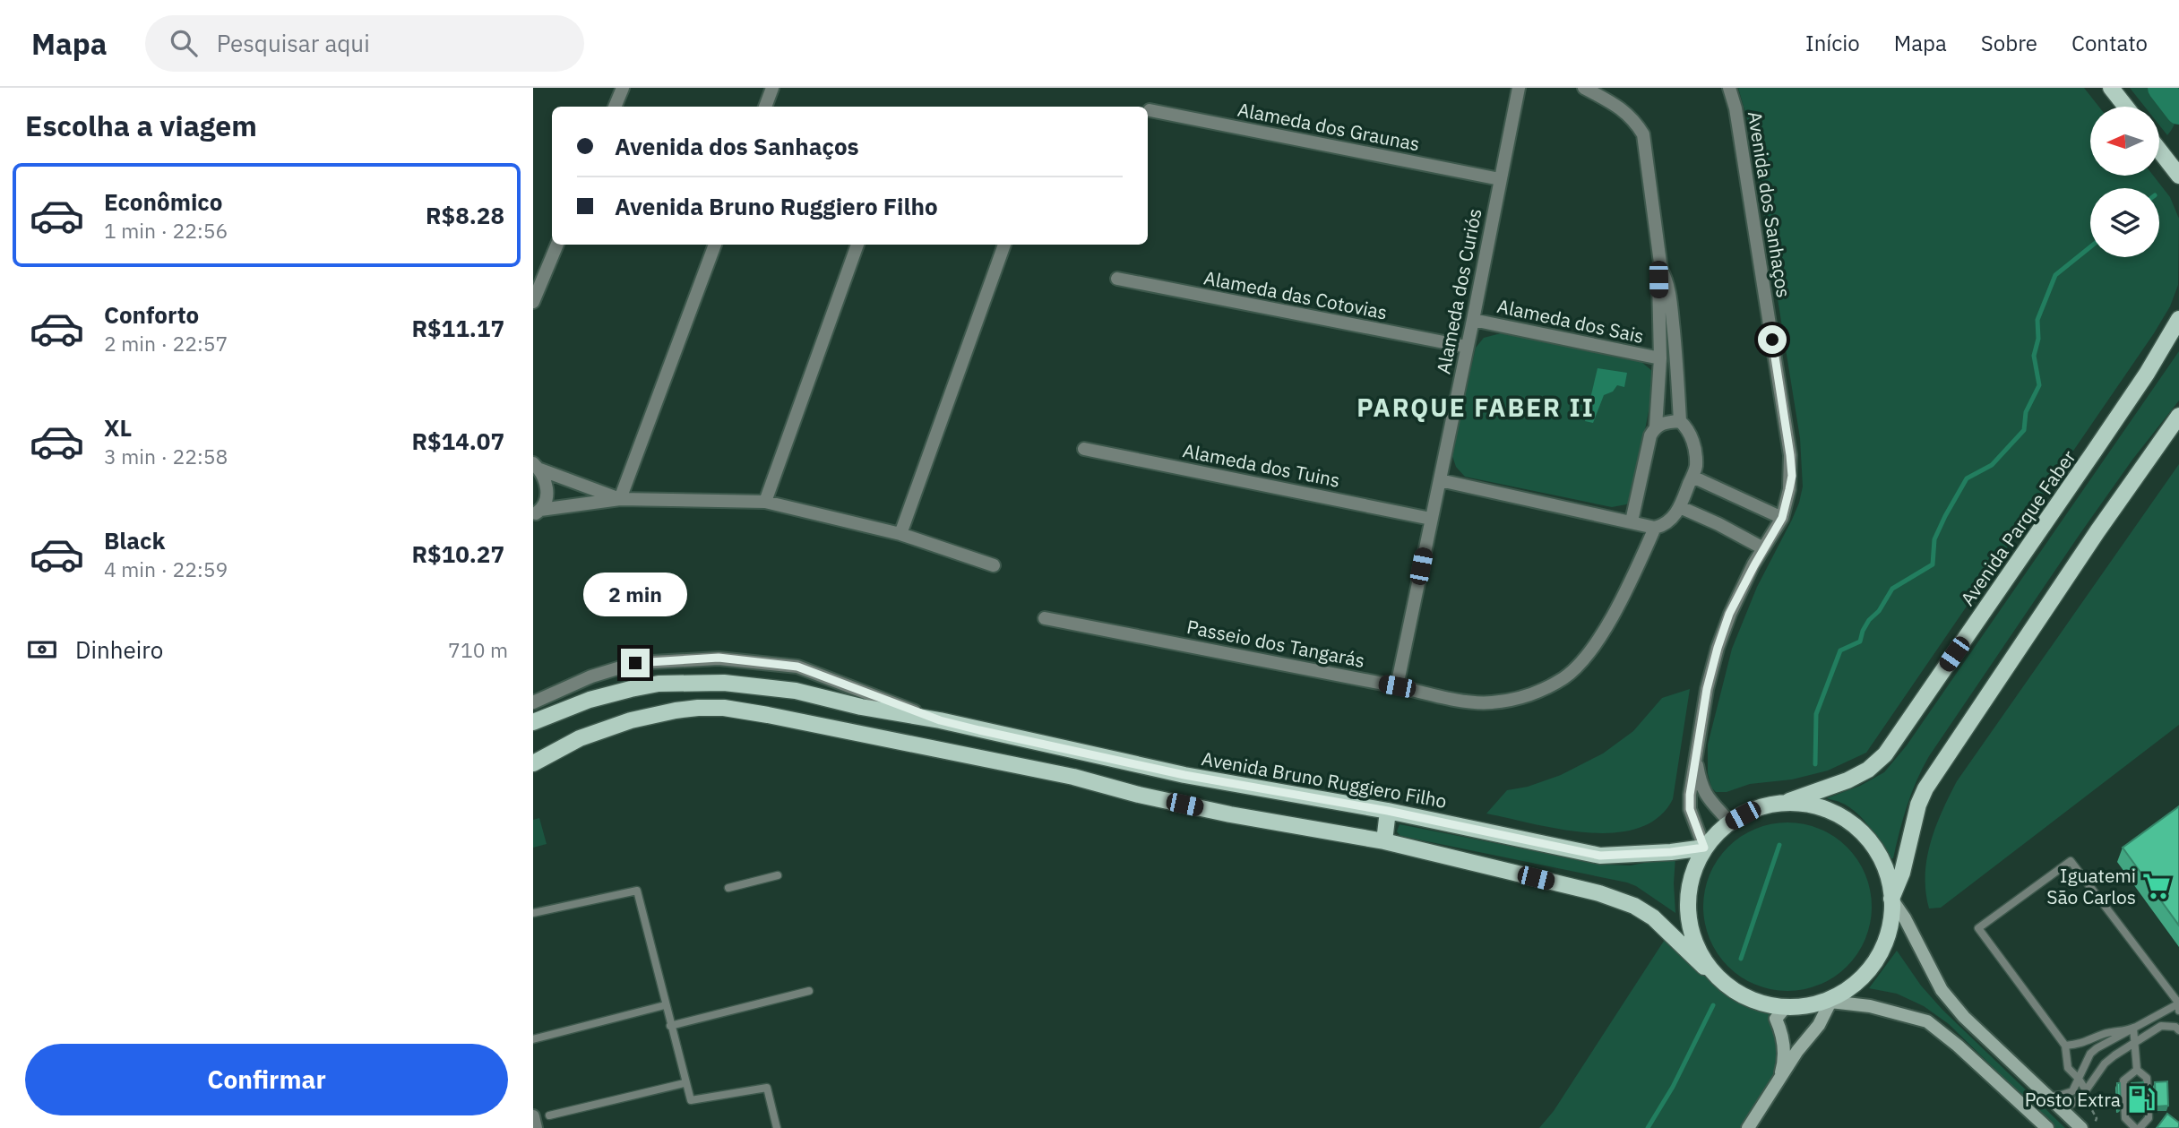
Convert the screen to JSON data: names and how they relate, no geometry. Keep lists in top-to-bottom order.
{
  "streets": {
    "main road": ["Avenida Parque Faber", "Avenida Bruno Ruggiero Filho"],
    "street": [
      "Alameda dos Graunas",
      "Avenida dos Sanhaços",
      "Alameda dos Curiós",
      "Alameda das Cotovias",
      "Alameda dos Sais",
      "Alameda dos Tuins",
      "Passeio dos Tangarás"
    ]
  },
  "crossings": [
    ["Alameda dos Graunas", "Alameda dos Curiós"],
    ["Avenida dos Sanhaços", "Avenida Parque Faber"],
    ["Avenida dos Sanhaços", "Avenida Bruno Ruggiero Filho"],
    ["Alameda dos Curiós", "Alameda das Cotovias"],
    ["Alameda dos Curiós", "Alameda dos Sais"],
    ["Alameda dos Curiós", "Alameda dos Tuins"],
    ["Alameda dos Curiós", "Passeio dos Tangarás"],
    ["Alameda dos Sais", "Passeio dos Tangarás"],
    ["Avenida Parque Faber", "Avenida Bruno Ruggiero Filho"]
  ],
  "districts": ["PARQUE FABER II"],
  "places": {
    "supermarket": ["Iguatemi São Carlos"],
    "fuel station": ["Posto Extra"]
  },
  "north": "left",
  "page": {
    "header": "Mapa",
    "search": "Pesquisar aqui",
    "nav": [
      "Início",
      "Mapa",
      "Sobre",
      "Contato"
    ],
    "heading": "Escolha a viagem",
    "banner": ["Avenida dos Sanhaços", "Avenida Bruno Ruggiero Filho"],
    "list": [
      {
        "name": "Econômico",
        "note": "1 min · 22:56",
        "value": "R$8.28"
      },
      {
        "name": "Conforto",
        "note": "2 min · 22:57",
        "value": "R$11.17"
      },
      {
        "name": "XL",
        "note": "3 min · 22:58",
        "value": "R$14.07"
      },
      {
        "name": "Black",
        "note": "4 min · 22:59",
        "value": "R$10.27"
      }
    ],
    "bubble": "2 min",
    "pay": ["Dinheiro", "710 m"],
    "buttons": "Confirmar"
  }
}
